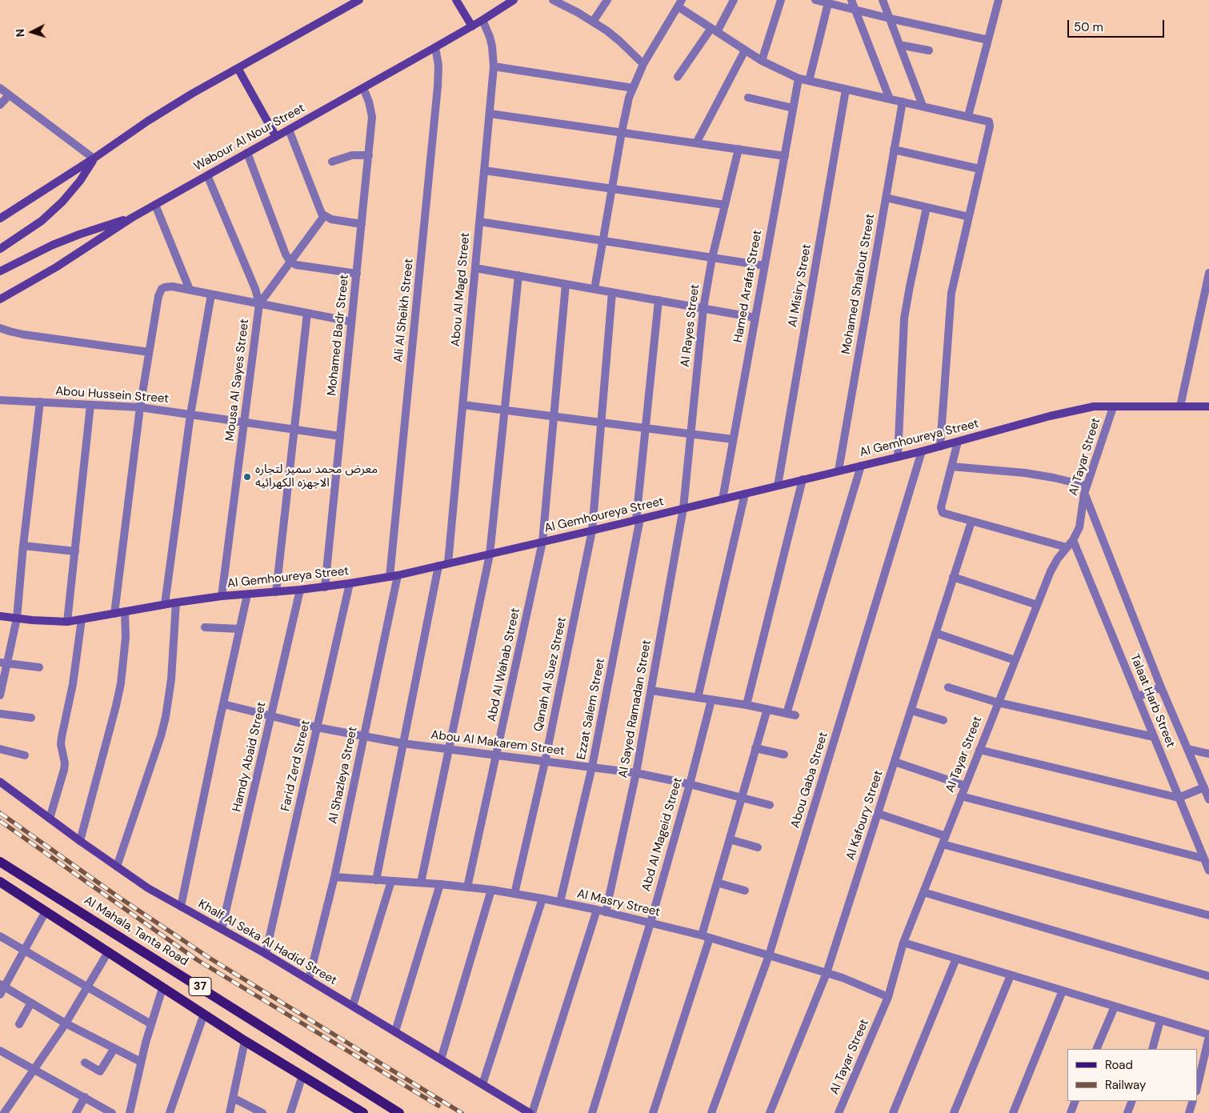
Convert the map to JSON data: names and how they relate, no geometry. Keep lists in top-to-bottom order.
{
  "streets": {
    "main road": ["Al Mahala, Tanta Road", "37"],
    "street": [
      "Wabour Al Nour Street",
      "Mohamed Shaltout Street",
      "Al Misiry Street",
      "Hamed Arafat Street",
      "Abou Al Magd Street",
      "Ali Al Sheikh Street",
      "Al Rayes Street",
      "Mohamed Badr Street",
      "Mousa Al Sayes Street",
      "Abou Hussein Street",
      "Al Gemhoureya Street",
      "Al Tayar Street",
      "Abd Al Wahab Street",
      "Qanah Al Suez Street",
      "Talaat Harb Street",
      "Ezzat Salem Street",
      "Al Sayed Ramadan Street",
      "Abou Al Makarem Street",
      "Hamdy Abaid Street",
      "Farid Zerd Street",
      "Al Shazleya Street",
      "Abou Gaba Street",
      "Al Kafoury Street",
      "Abd Al Mageid Street",
      "Al Masry Street",
      "Khalf Al Seka Al Hadid Street"
    ]
  },
  "crossings": [
    ["Wabour Al Nour Street", "Abou Al Magd Street"],
    ["Wabour Al Nour Street", "Ali Al Sheikh Street"],
    ["Wabour Al Nour Street", "Mohamed Badr Street"],
    ["Wabour Al Nour Street", "Mousa Al Sayes Street"],
    ["Mohamed Shaltout Street", "Al Gemhoureya Street"],
    ["Al Misiry Street", "Al Gemhoureya Street"],
    ["Hamed Arafat Street", "Al Gemhoureya Street"],
    ["Abou Al Magd Street", "Al Gemhoureya Street"],
    ["Ali Al Sheikh Street", "Al Gemhoureya Street"],
    ["Ali Al Sheikh Street", "Al Shazleya Street"],
    ["Al Rayes Street", "Al Gemhoureya Street"],
    ["Al Rayes Street", "Al Sayed Ramadan Street"],
    ["Mohamed Badr Street", "Abou Hussein Street"],
    ["Mohamed Badr Street", "Al Gemhoureya Street"],
    ["Mousa Al Sayes Street", "Abou Hussein Street"],
    ["Mousa Al Sayes Street", "Al Gemhoureya Street"],
    ["Al Gemhoureya Street", "Al Tayar Street"],
    ["Al Gemhoureya Street", "Abd Al Wahab Street"],
    ["Al Gemhoureya Street", "Qanah Al Suez Street"],
    ["Al Gemhoureya Street", "Ezzat Salem Street"],
    ["Al Gemhoureya Street", "Al Sayed Ramadan Street"],
    ["Al Gemhoureya Street", "Hamdy Abaid Street"],
    ["Al Gemhoureya Street", "Farid Zerd Street"],
    ["Al Gemhoureya Street", "Al Shazleya Street"],
    ["Al Gemhoureya Street", "Abou Gaba Street"],
    ["Al Tayar Street", "Talaat Harb Street"],
    ["Al Tayar Street", "Al Masry Street"],
    ["Abd Al Wahab Street", "Abou Al Makarem Street"],
    ["Abd Al Wahab Street", "Al Masry Street"],
    ["Qanah Al Suez Street", "Abou Al Makarem Street"],
    ["Qanah Al Suez Street", "Al Masry Street"],
    ["Ezzat Salem Street", "Abou Al Makarem Street"],
    ["Ezzat Salem Street", "Al Masry Street"],
    ["Al Sayed Ramadan Street", "Abou Al Makarem Street"],
    ["Al Sayed Ramadan Street", "Al Masry Street"],
    ["Abou Al Makarem Street", "Hamdy Abaid Street"],
    ["Abou Al Makarem Street", "Farid Zerd Street"],
    ["Abou Al Makarem Street", "Al Shazleya Street"],
    ["Abou Al Makarem Street", "Abd Al Mageid Street"],
    ["Hamdy Abaid Street", "Khalf Al Seka Al Hadid Street"],
    ["Farid Zerd Street", "Khalf Al Seka Al Hadid Street"],
    ["Al Shazleya Street", "Al Masry Street"],
    ["Al Shazleya Street", "Khalf Al Seka Al Hadid Street"],
    ["Abou Gaba Street", "Al Masry Street"],
    ["Al Kafoury Street", "Al Masry Street"],
    ["Abd Al Mageid Street", "Al Masry Street"]
  ],
  "places": ["معرض محمد سمير لتجاره الاجهزه الكهرائيه"],
  "legend": ["Road", "Railway"],
  "scale_bar": "50 m",
  "north": "left"
}
